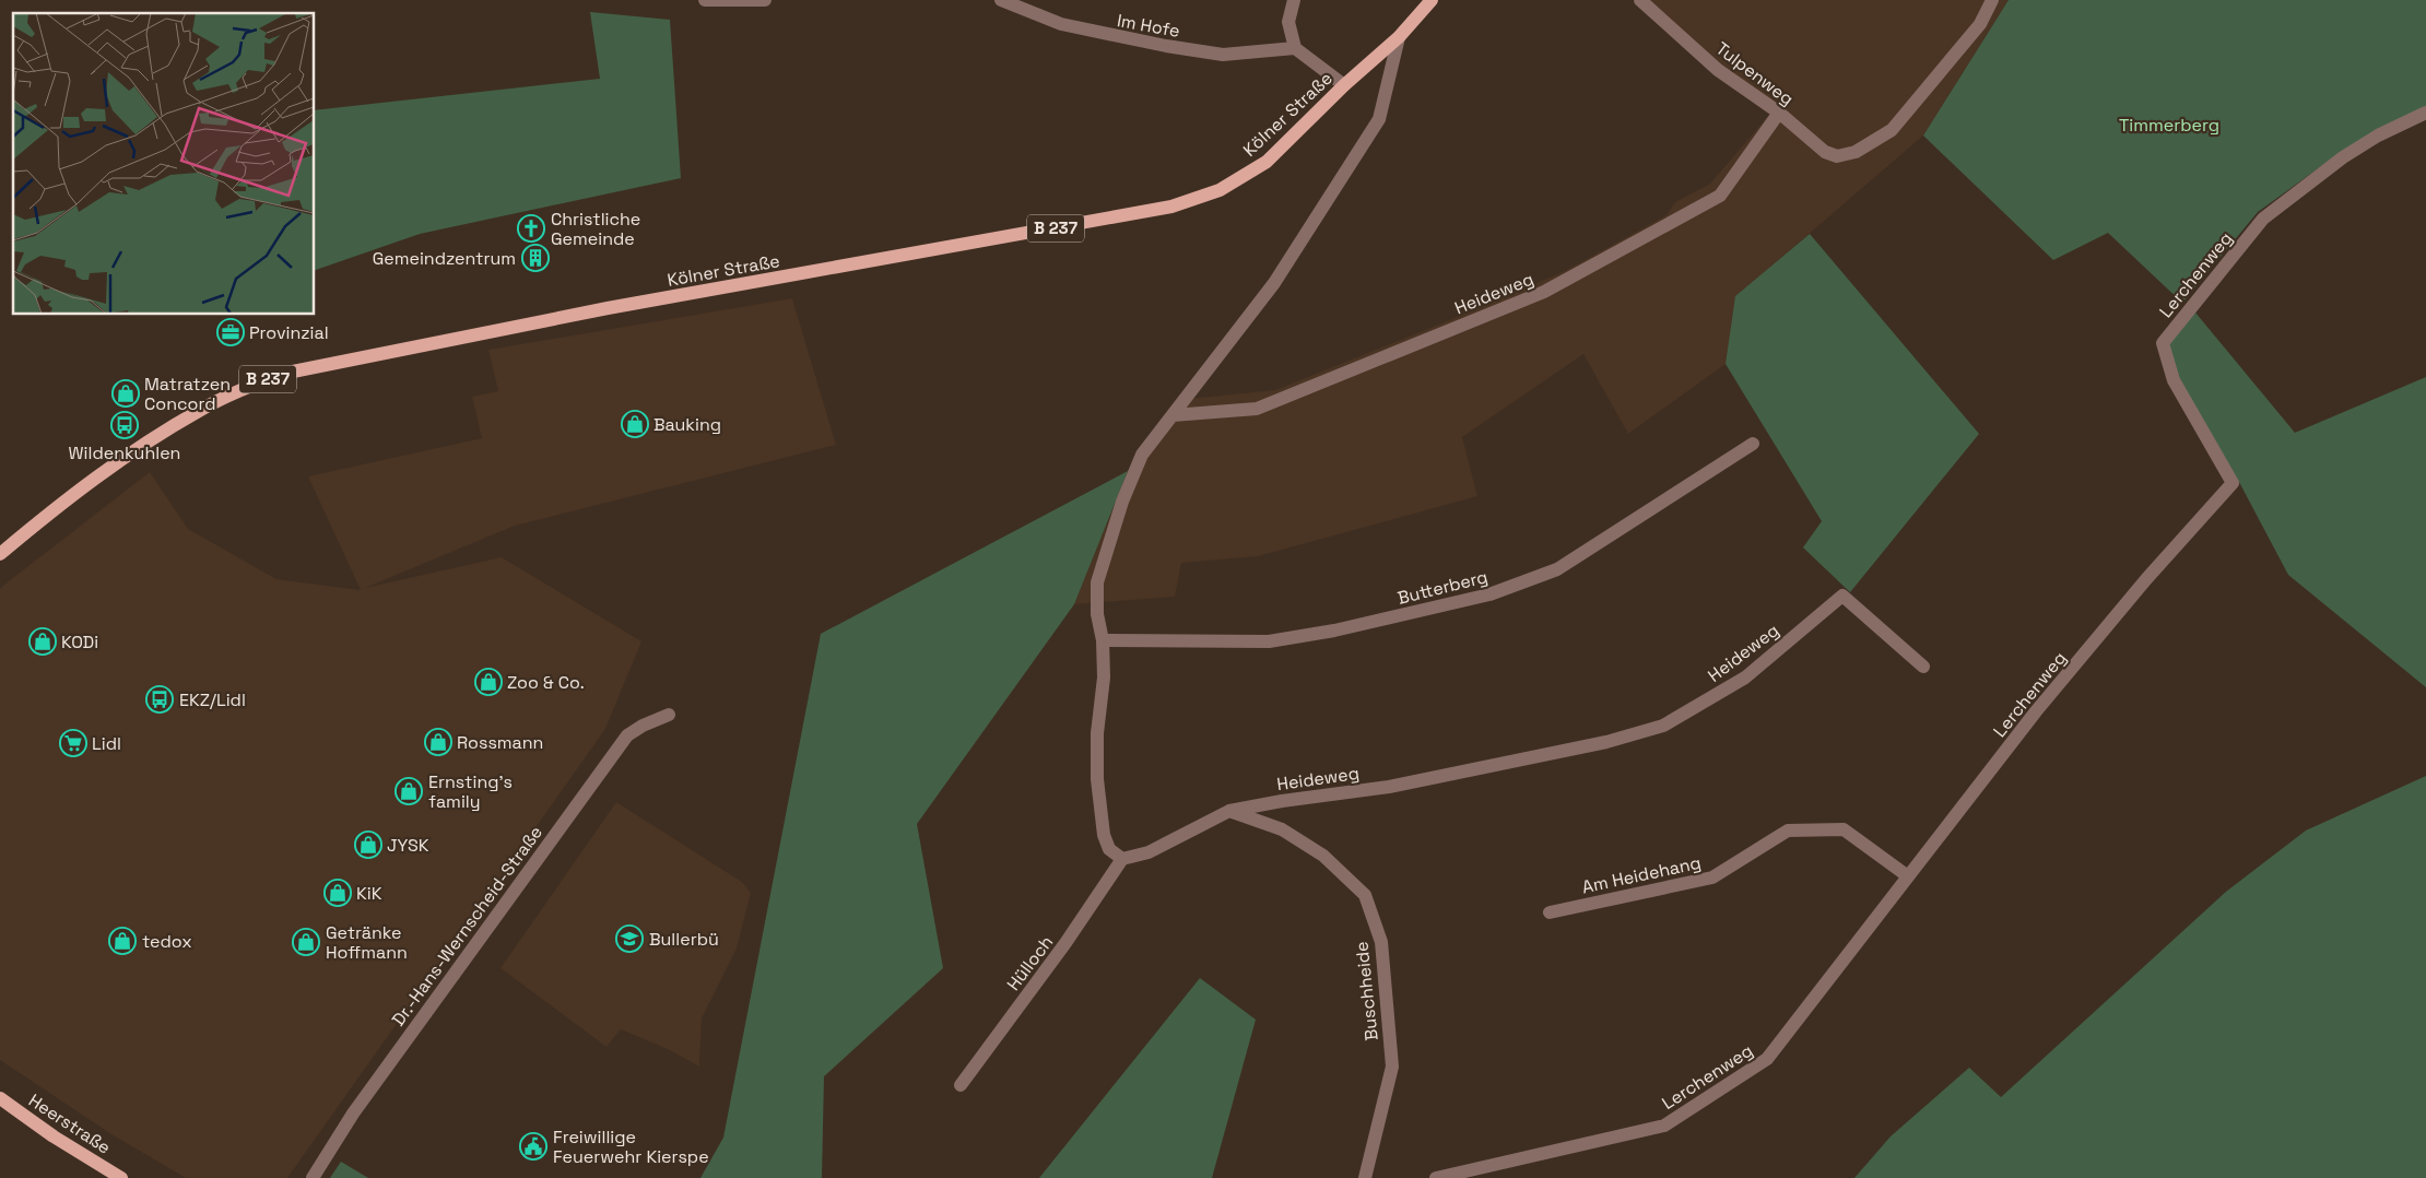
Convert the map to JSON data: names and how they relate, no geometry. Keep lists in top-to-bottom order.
{
  "streets": {
    "main road": ["Kölner Straße", "B 237", "Heerstraße"],
    "street": [
      "Im Hofe",
      "Tulpenweg",
      "Lerchenweg",
      "Heideweg",
      "Butterberg",
      "Am Heidehang",
      "Dr.-Hans-Wernscheid-Straße",
      "Hülloch",
      "Buschheide"
    ]
  },
  "crossings": [
    ["Tulpenweg", "Heideweg"],
    ["Lerchenweg", "Am Heidehang"],
    ["Heideweg", "Hülloch"],
    ["Heideweg", "Buschheide"]
  ],
  "parks": ["Timmerberg"],
  "places": {
    "church": ["Christliche Gemeinde"],
    "building": ["Gemeindzentrum"],
    "office": ["Provinzial"],
    "shop": [
      "Matratzen Concord",
      "Bauking",
      "KODi",
      "Zoo & Co.",
      "Rossmann",
      "Ernsting's family",
      "JYSK",
      "KiK",
      "tedox",
      "Getränke Hoffmann"
    ],
    "bus stop": ["Wildenkuhlen", "EKZ/Lidl"],
    "supermarket": ["Lidl"],
    "school or university": ["Bullerbü"],
    "public building": ["Freiwillige Feuerwehr Kierspe"]
  }
}
